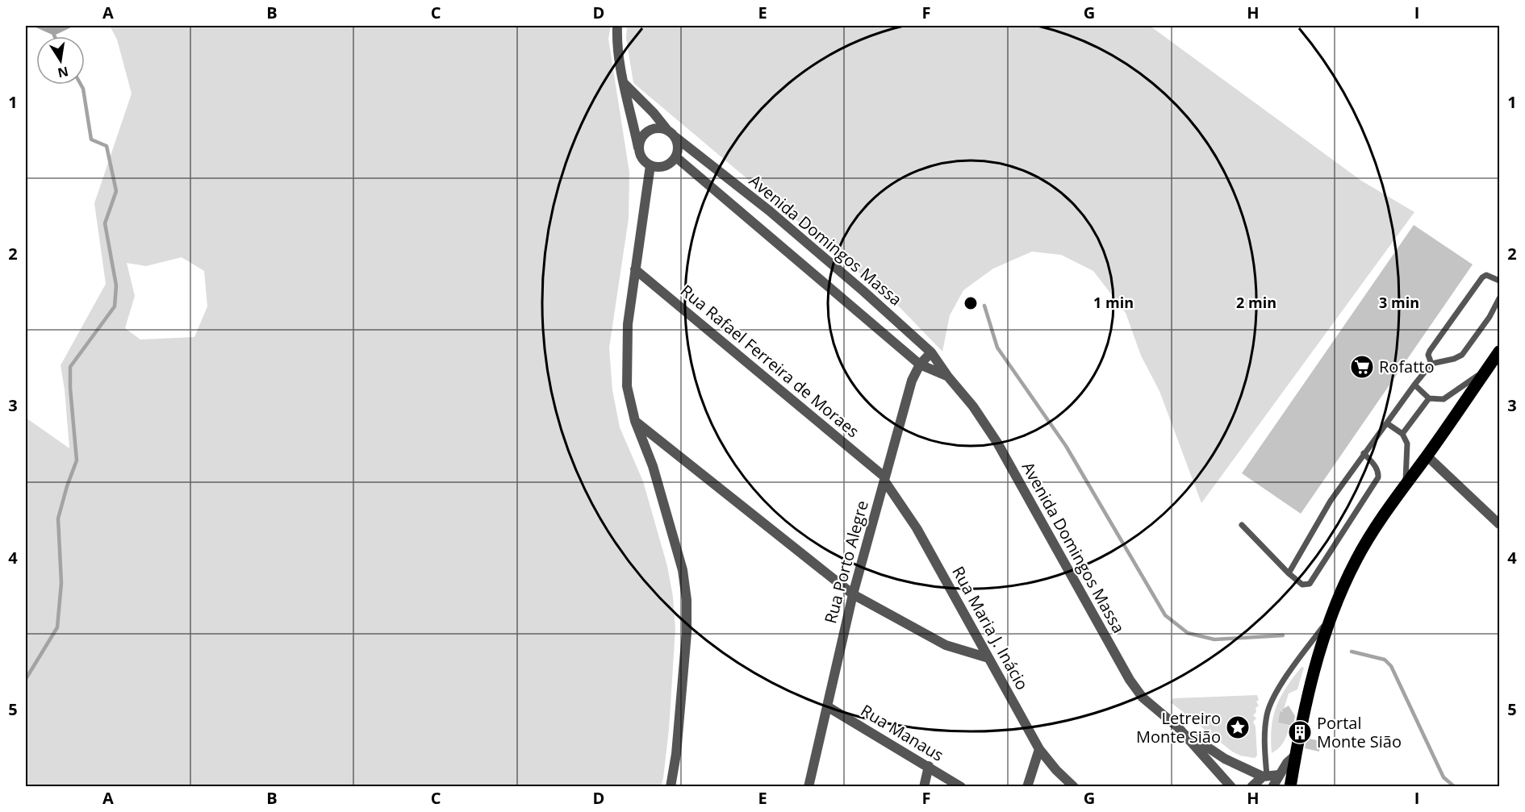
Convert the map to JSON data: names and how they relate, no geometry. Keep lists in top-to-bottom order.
{
  "streets": {
    "street": [
      "Avenida Domingos Massa",
      "Rua Rafael Ferreira de Moraes",
      "Rua Porto Alegre",
      "Rua Maria J. Inácio",
      "Rua Manaus"
    ]
  },
  "crossings": [
    ["Avenida Domingos Massa", "Rua Porto Alegre"],
    ["Rua Rafael Ferreira de Moraes", "Rua Porto Alegre"],
    ["Rua Rafael Ferreira de Moraes", "Rua Maria J. Inácio"],
    ["Rua Porto Alegre", "Rua Maria J. Inácio"],
    ["Rua Porto Alegre", "Rua Manaus"]
  ],
  "places": {
    "supermarket": ["Rofatto"],
    "place": ["Letreiro Monte Sião"],
    "building": ["Portal Monte Sião"]
  },
  "north": "bottom",
  "grid": {
    "columns": [
      "A",
      "B",
      "C",
      "D",
      "E",
      "F",
      "G",
      "H",
      "I"
    ],
    "rows": [
      "1",
      "2",
      "3",
      "4",
      "5"
    ]
  },
  "rings": ["1 min", "2 min", "3 min"]
}
